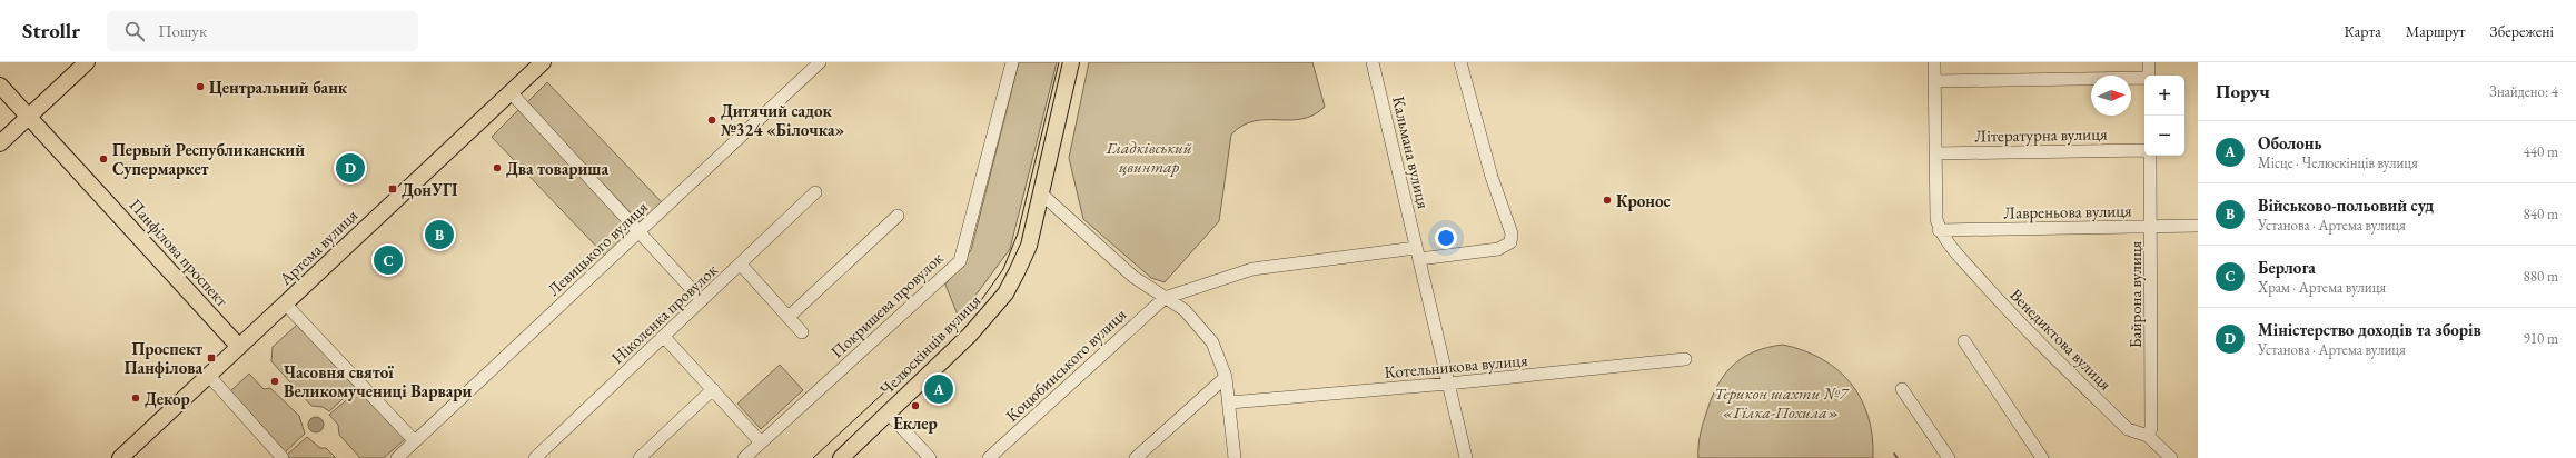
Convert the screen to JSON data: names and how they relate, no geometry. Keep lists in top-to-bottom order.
{
  "streets": {
    "main road": ["Артема вулиця", "Панфілова проспект", "Челюскінців вулиця"],
    "street": [
      "Літературна вулиця",
      "Кальмана вулиця",
      "Лавреньова вулиця",
      "Левицького вулиця",
      "Байрона вулиця",
      "Покришева провулок",
      "Ніколенка провулок",
      "Венедиктова вулиця",
      "Коцюбинського вулиця",
      "Котельникова вулиця"
    ]
  },
  "crossings": [
    ["Кальмана вулиця", "Котельникова вулиця"],
    ["Лавреньова вулиця", "Байрона вулиця"],
    ["Лавреньова вулиця", "Венедиктова вулиця"],
    ["Артема вулиця", "Панфілова проспект"],
    ["Байрона вулиця", "Венедиктова вулиця"]
  ],
  "parks": ["Гладківський цвинтар", "Терикон шахти №7 «Гілка-Похила»"],
  "places": {
    "other": [
      "Центральний банк",
      "Дитячий садок №324 «Білочка»",
      "Первый Республиканский Супермаркет",
      "Два товариша",
      "Кронос",
      "Часовня святої Великомучениці Варвари",
      "Декор",
      "Еклер"
    ],
    "transit": ["ДонУГІ", "Проспект Панфілова"]
  },
  "north": "right",
  "page": {
    "header": "Strollr",
    "search": "Пошук",
    "nav": ["Карта", "Маршрут", "Збережені"],
    "heading": ["Поруч", "Знайдено: 4"],
    "map_buttons": ["+", "−"],
    "list": [
      {
        "mark": "A",
        "name": "Оболонь",
        "note": "Місце · Челюскінців вулиця",
        "value": "440 m"
      },
      {
        "mark": "B",
        "name": "Військово-польовий суд",
        "note": "Установа · Артема вулиця",
        "value": "840 m"
      },
      {
        "mark": "C",
        "name": "Берлога",
        "note": "Храм · Артема вулиця",
        "value": "880 m"
      },
      {
        "mark": "D",
        "name": "Міністерство доходів та зборів",
        "note": "Установа · Артема вулиця",
        "value": "910 m"
      }
    ],
    "pins": [
      "D",
      "B",
      "C",
      "A"
    ]
  }
}
